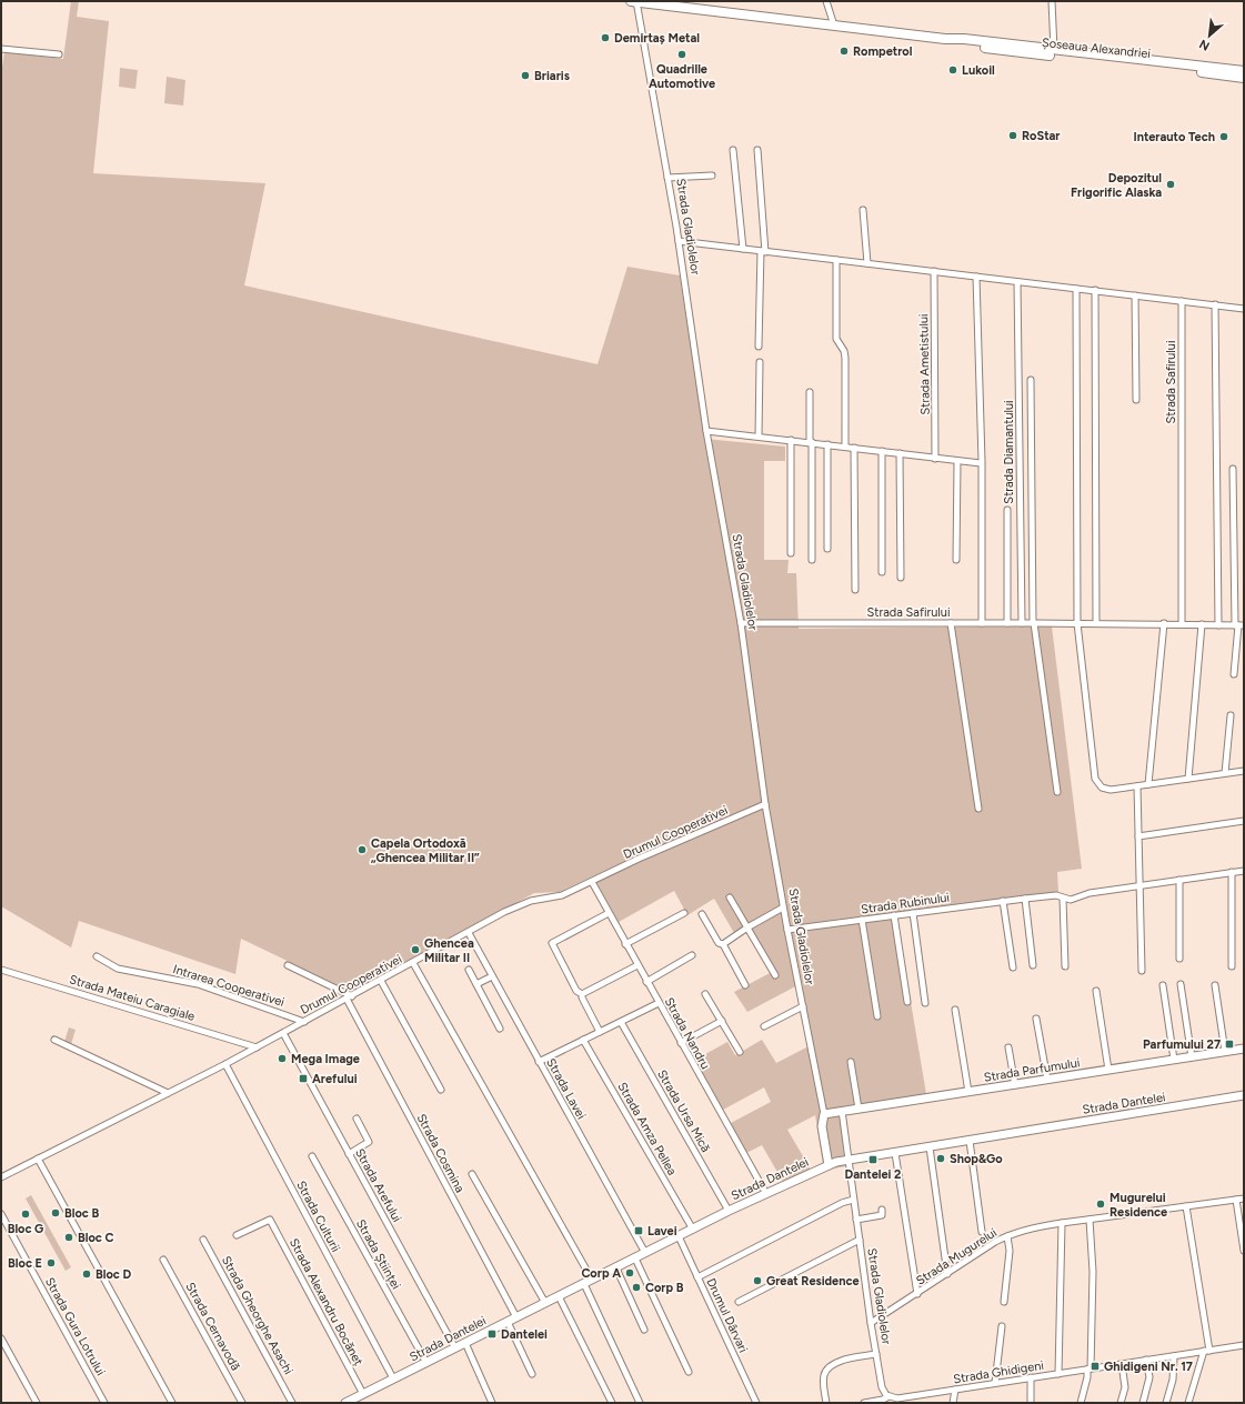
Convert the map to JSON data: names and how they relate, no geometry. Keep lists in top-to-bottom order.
{
  "streets": {
    "main road": ["Șoseaua Alexandriei"],
    "street": [
      "Strada Gladiolelor",
      "Strada Ametistului",
      "Strada Safirului",
      "Strada Diamantului",
      "Drumul Cooperativei",
      "Strada Rubinului",
      "Intrarea Cooperativei",
      "Strada Mateiu Caragiale",
      "Strada Nandru",
      "Strada Parfumului",
      "Strada Lavei",
      "Strada Dantelei",
      "Strada Ursa Mică",
      "Strada Amza Pellea",
      "Strada Cosmina",
      "Strada Arefului",
      "Strada Culturii",
      "Strada Științei",
      "Strada Mugurelui",
      "Strada Alexandru Bocăneț",
      "Strada Gheorghe Asachi",
      "Drumul Dârvari",
      "Strada Gura Lotrului",
      "Strada Cernavodă",
      "Strada Ghidigeni"
    ]
  },
  "crossings": [
    ["Șoseaua Alexandriei", "Strada Gladiolelor"],
    ["Strada Gladiolelor", "Strada Safirului"],
    ["Strada Gladiolelor", "Drumul Cooperativei"],
    ["Strada Gladiolelor", "Strada Rubinului"],
    ["Strada Gladiolelor", "Strada Parfumului"],
    ["Strada Gladiolelor", "Strada Dantelei"],
    ["Strada Gladiolelor", "Strada Mugurelui"],
    ["Strada Safirului", "Strada Diamantului"],
    ["Drumul Cooperativei", "Intrarea Cooperativei"],
    ["Drumul Cooperativei", "Strada Mateiu Caragiale"],
    ["Drumul Cooperativei", "Strada Nandru"],
    ["Drumul Cooperativei", "Strada Lavei"],
    ["Drumul Cooperativei", "Strada Cosmina"],
    ["Drumul Cooperativei", "Strada Arefului"],
    ["Drumul Cooperativei", "Strada Culturii"],
    ["Strada Nandru", "Strada Dantelei"],
    ["Strada Lavei", "Strada Dantelei"],
    ["Strada Dantelei", "Strada Ursa Mică"],
    ["Strada Dantelei", "Strada Amza Pellea"],
    ["Strada Dantelei", "Strada Cosmina"],
    ["Strada Dantelei", "Strada Arefului"],
    ["Strada Dantelei", "Strada Culturii"],
    ["Strada Dantelei", "Strada Științei"],
    ["Strada Dantelei", "Strada Alexandru Bocăneț"],
    ["Strada Dantelei", "Drumul Dârvari"]
  ],
  "places": {
    "other": [
      "Demirtaș Metal",
      "Rompetrol",
      "Quadrille Automotive",
      "Lukoil",
      "Briaris",
      "RoStar",
      "Interauto Tech",
      "Depozitul Frigorific Alaska",
      "Capela Ortodoxă „Ghencea Militar II”",
      "Ghencea Militar II",
      "Mega Image",
      "Shop&Go",
      "Mugurelui Residence",
      "Bloc B",
      "Bloc G",
      "Bloc C",
      "Bloc E",
      "Corp A",
      "Bloc D",
      "Great Residence",
      "Corp B"
    ],
    "transit": [
      "Parfumului 27",
      "Arefului",
      "Dantelei 2",
      "Lavei",
      "Dantelei",
      "Ghidigeni Nr. 17"
    ]
  },
  "north": "bottom left"
}
